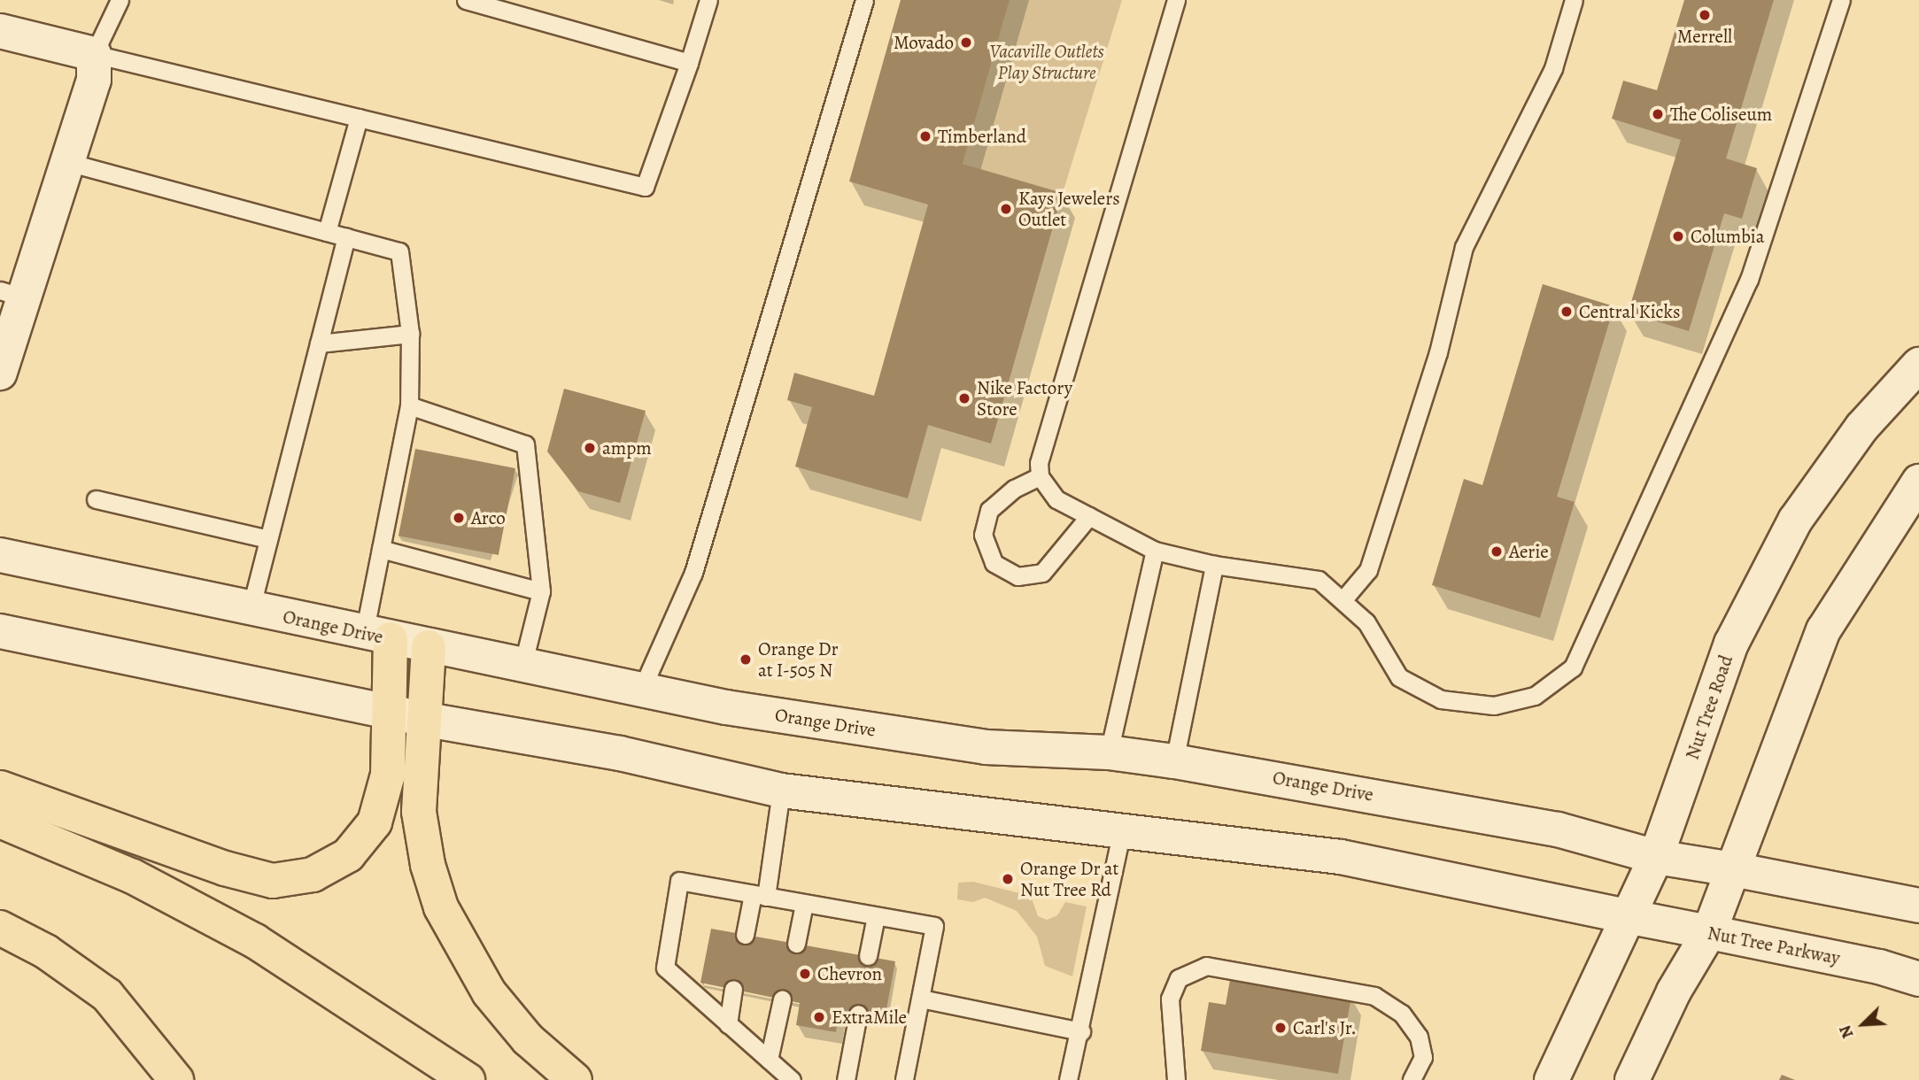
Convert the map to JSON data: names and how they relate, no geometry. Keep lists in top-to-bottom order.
{
  "streets": {
    "main road": ["Orange Drive", "Nut Tree Road", "Nut Tree Parkway"]
  },
  "crossings": [
    ["Orange Drive", "Nut Tree Road"],
    ["Nut Tree Road", "Nut Tree Parkway"]
  ],
  "parks": ["Vacaville Outlets Play Structure"],
  "places": [
    "Merrell",
    "Movado",
    "The Coliseum",
    "Timberland",
    "Kays Jewelers Outlet",
    "Columbia",
    "Central Kicks",
    "Nike Factory Store",
    "ampm",
    "Arco",
    "Aerie",
    "Orange Dr at I-505 N",
    "Orange Dr at Nut Tree Rd",
    "Chevron",
    "ExtraMile",
    "Carl's Jr."
  ],
  "north": "bottom left"
}
